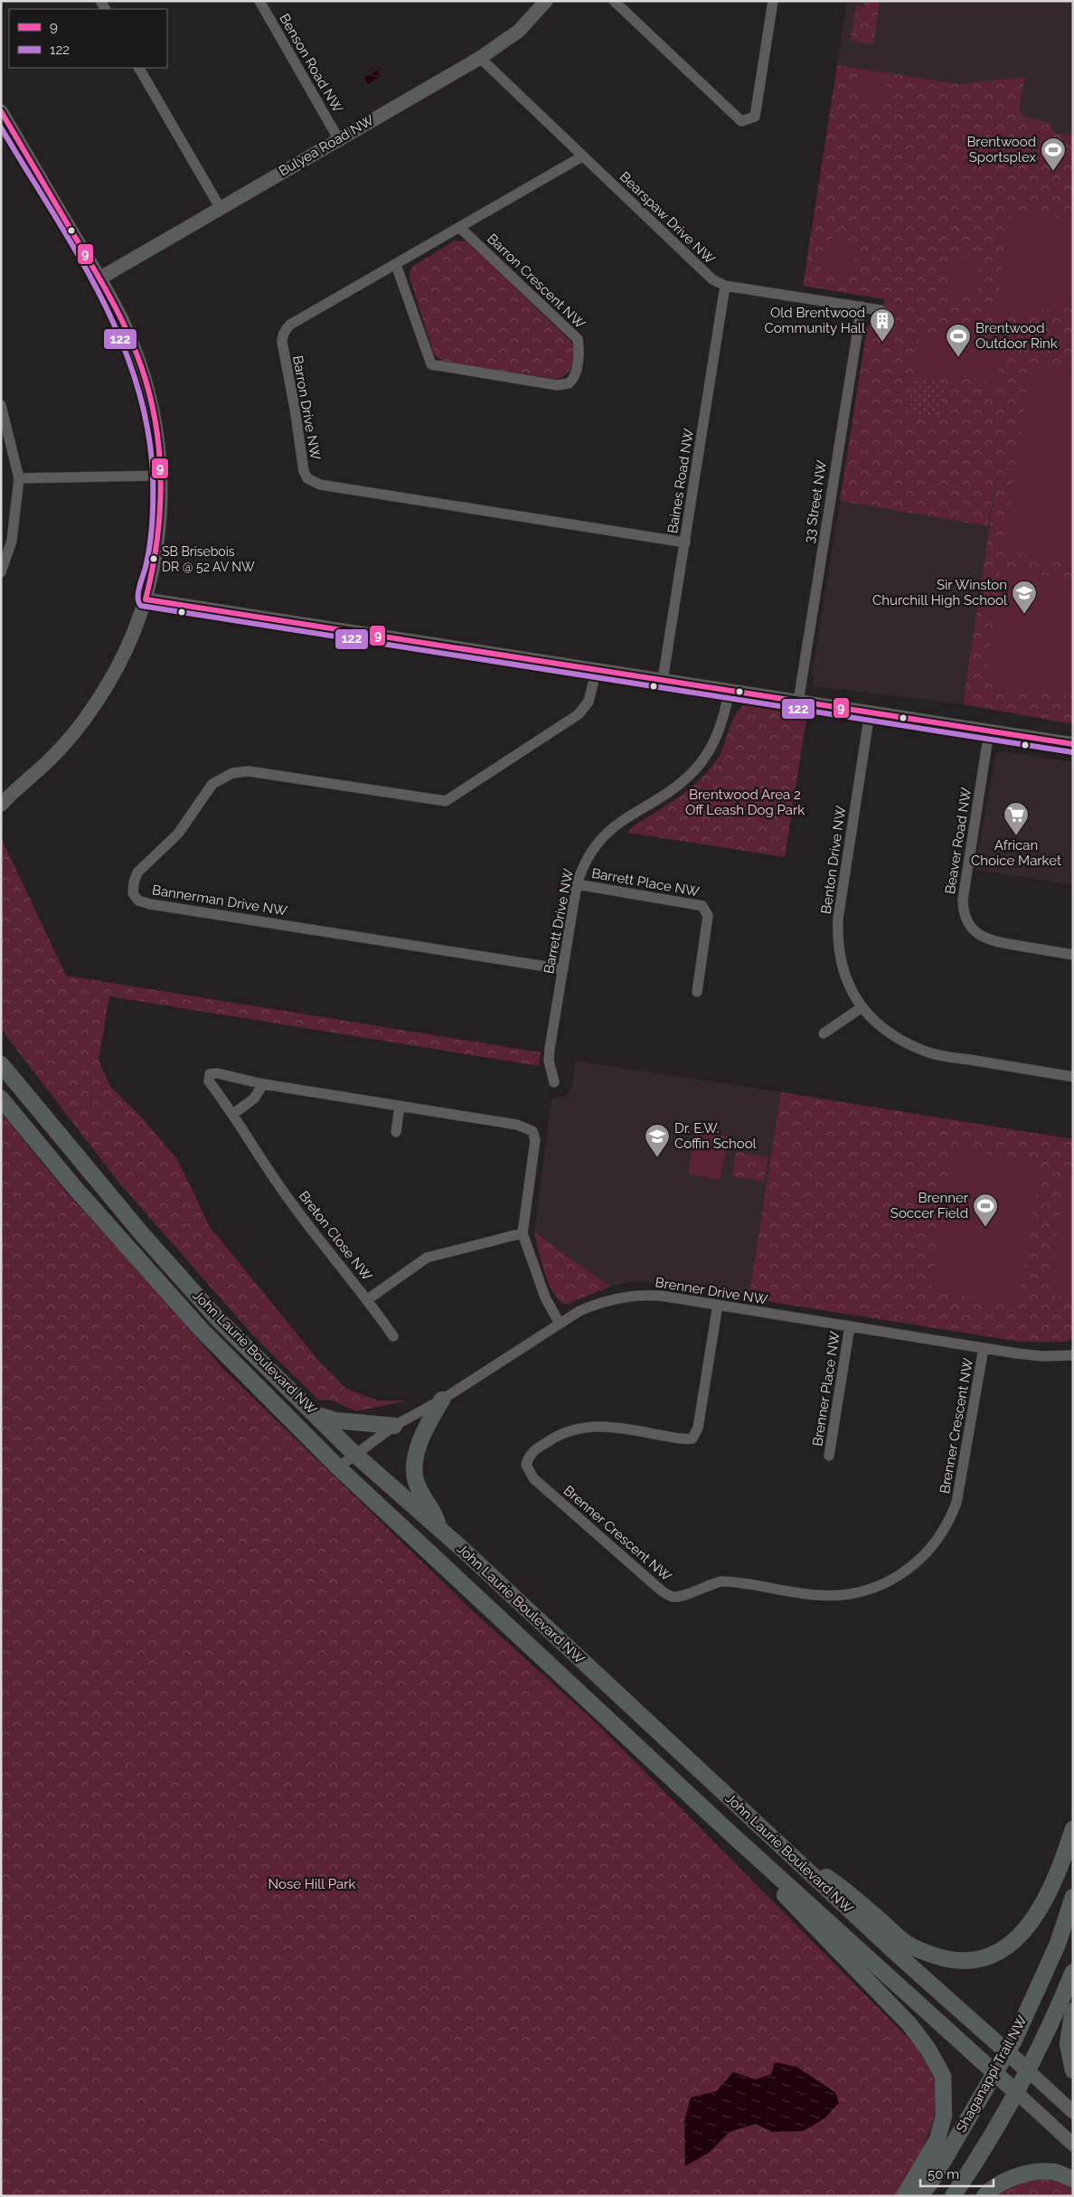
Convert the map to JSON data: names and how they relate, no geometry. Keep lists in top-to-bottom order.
{
  "streets": {
    "main road": ["John Laurie Boulevard NW", "Shaganappi Trail NW"],
    "street": [
      "Benson Road NW",
      "Bulyea Road NW",
      "Bearspaw Drive NW",
      "Barron Crescent NW",
      "Barron Drive NW",
      "Baines Road NW",
      "33 Street NW",
      "Beaver Road NW",
      "Benton Drive NW",
      "Barrett Place NW",
      "Bannerman Drive NW",
      "Barrett Drive NW",
      "Breton Close NW",
      "Brenner Drive NW",
      "Brenner Place NW",
      "Brenner Crescent NW"
    ]
  },
  "crossings": [
    ["Benson Road NW", "Bulyea Road NW"],
    ["Bulyea Road NW", "Bearspaw Drive NW"],
    ["Bearspaw Drive NW", "Barron Drive NW"],
    ["Bearspaw Drive NW", "Baines Road NW"],
    ["Bearspaw Drive NW", "33 Street NW"],
    ["Barron Crescent NW", "Barron Drive NW"],
    ["Barron Drive NW", "Baines Road NW"],
    ["Barrett Place NW", "Barrett Drive NW"],
    ["Bannerman Drive NW", "Barrett Drive NW"],
    ["Breton Close NW", "Brenner Drive NW"],
    ["Brenner Drive NW", "John Laurie Boulevard NW"],
    ["Brenner Drive NW", "Brenner Place NW"],
    ["Brenner Drive NW", "Brenner Crescent NW"],
    ["John Laurie Boulevard NW", "Shaganappi Trail NW"]
  ],
  "parks": ["Brentwood Area 2 Off Leash Dog Park", "Nose Hill Park"],
  "places": {
    "sports": ["Brentwood Sportsplex", "Brentwood Outdoor Rink", "Brenner Soccer Field"],
    "building": ["Old Brentwood Community Hall"],
    "other": ["SB Brisebois DR @ 52 AV NW"],
    "school or university": ["Sir Winston Churchill High School", "Dr. E.W. Coffin School"],
    "supermarket": ["African Choice Market"]
  },
  "lines": ["transit line 9", "transit line 122"],
  "legend": ["9", "122"],
  "scale_bar": "50 m"
}
